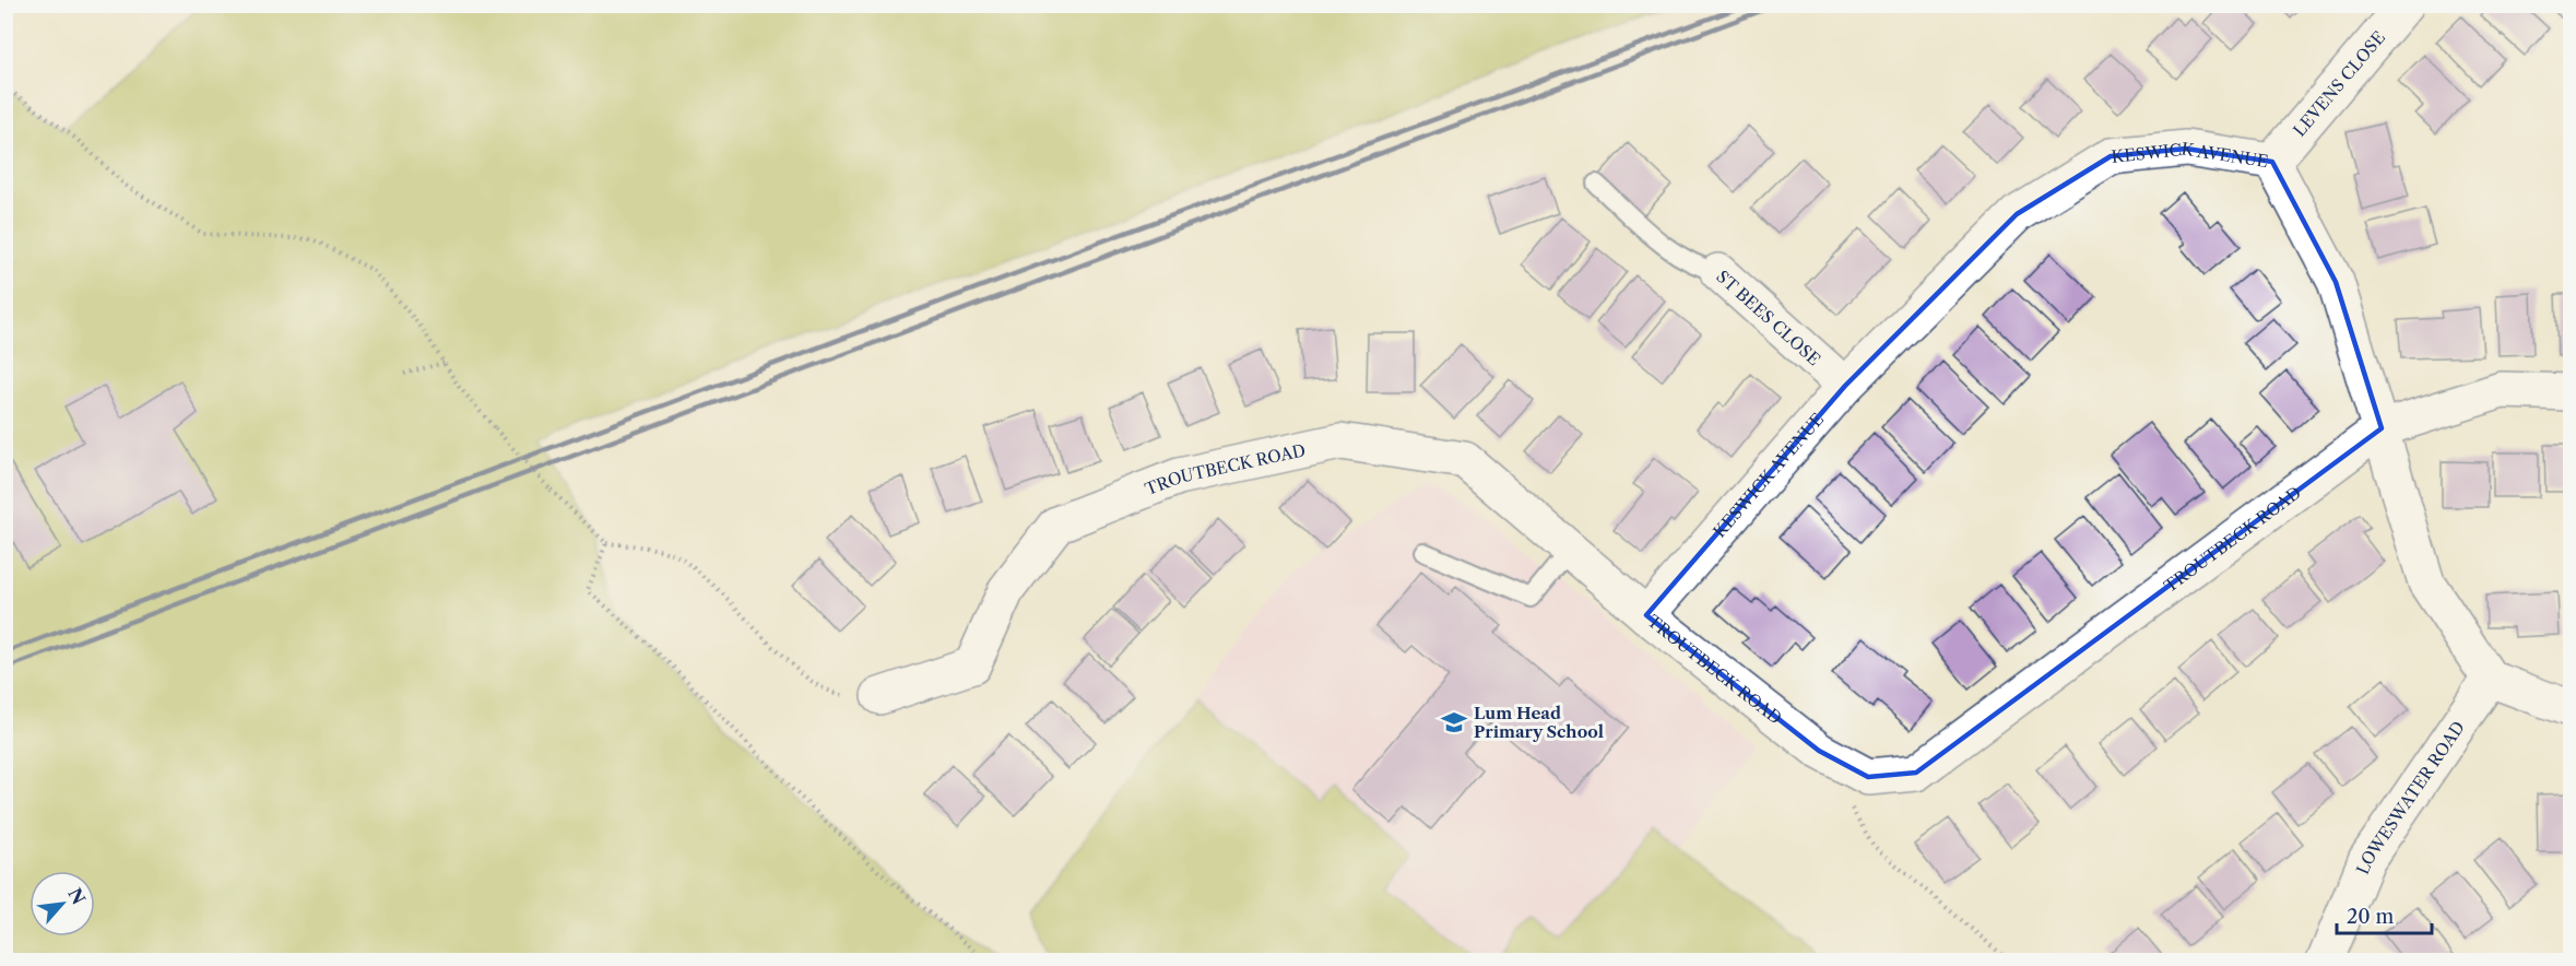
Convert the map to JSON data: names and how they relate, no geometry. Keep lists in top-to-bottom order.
{
  "streets": {
    "street": [
      "LEVENS CLOSE",
      "KESWICK AVENUE",
      "ST BEES CLOSE",
      "TROUTBECK ROAD",
      "LOWESWATER ROAD"
    ]
  },
  "crossings": [
    ["LEVENS CLOSE", "KESWICK AVENUE"],
    ["KESWICK AVENUE", "ST BEES CLOSE"],
    ["KESWICK AVENUE", "TROUTBECK ROAD"],
    ["KESWICK AVENUE", "LOWESWATER ROAD"]
  ],
  "places": {
    "school or university": ["Lum Head Primary School"]
  },
  "scale_bar": "20 m",
  "north": "top right"
}
